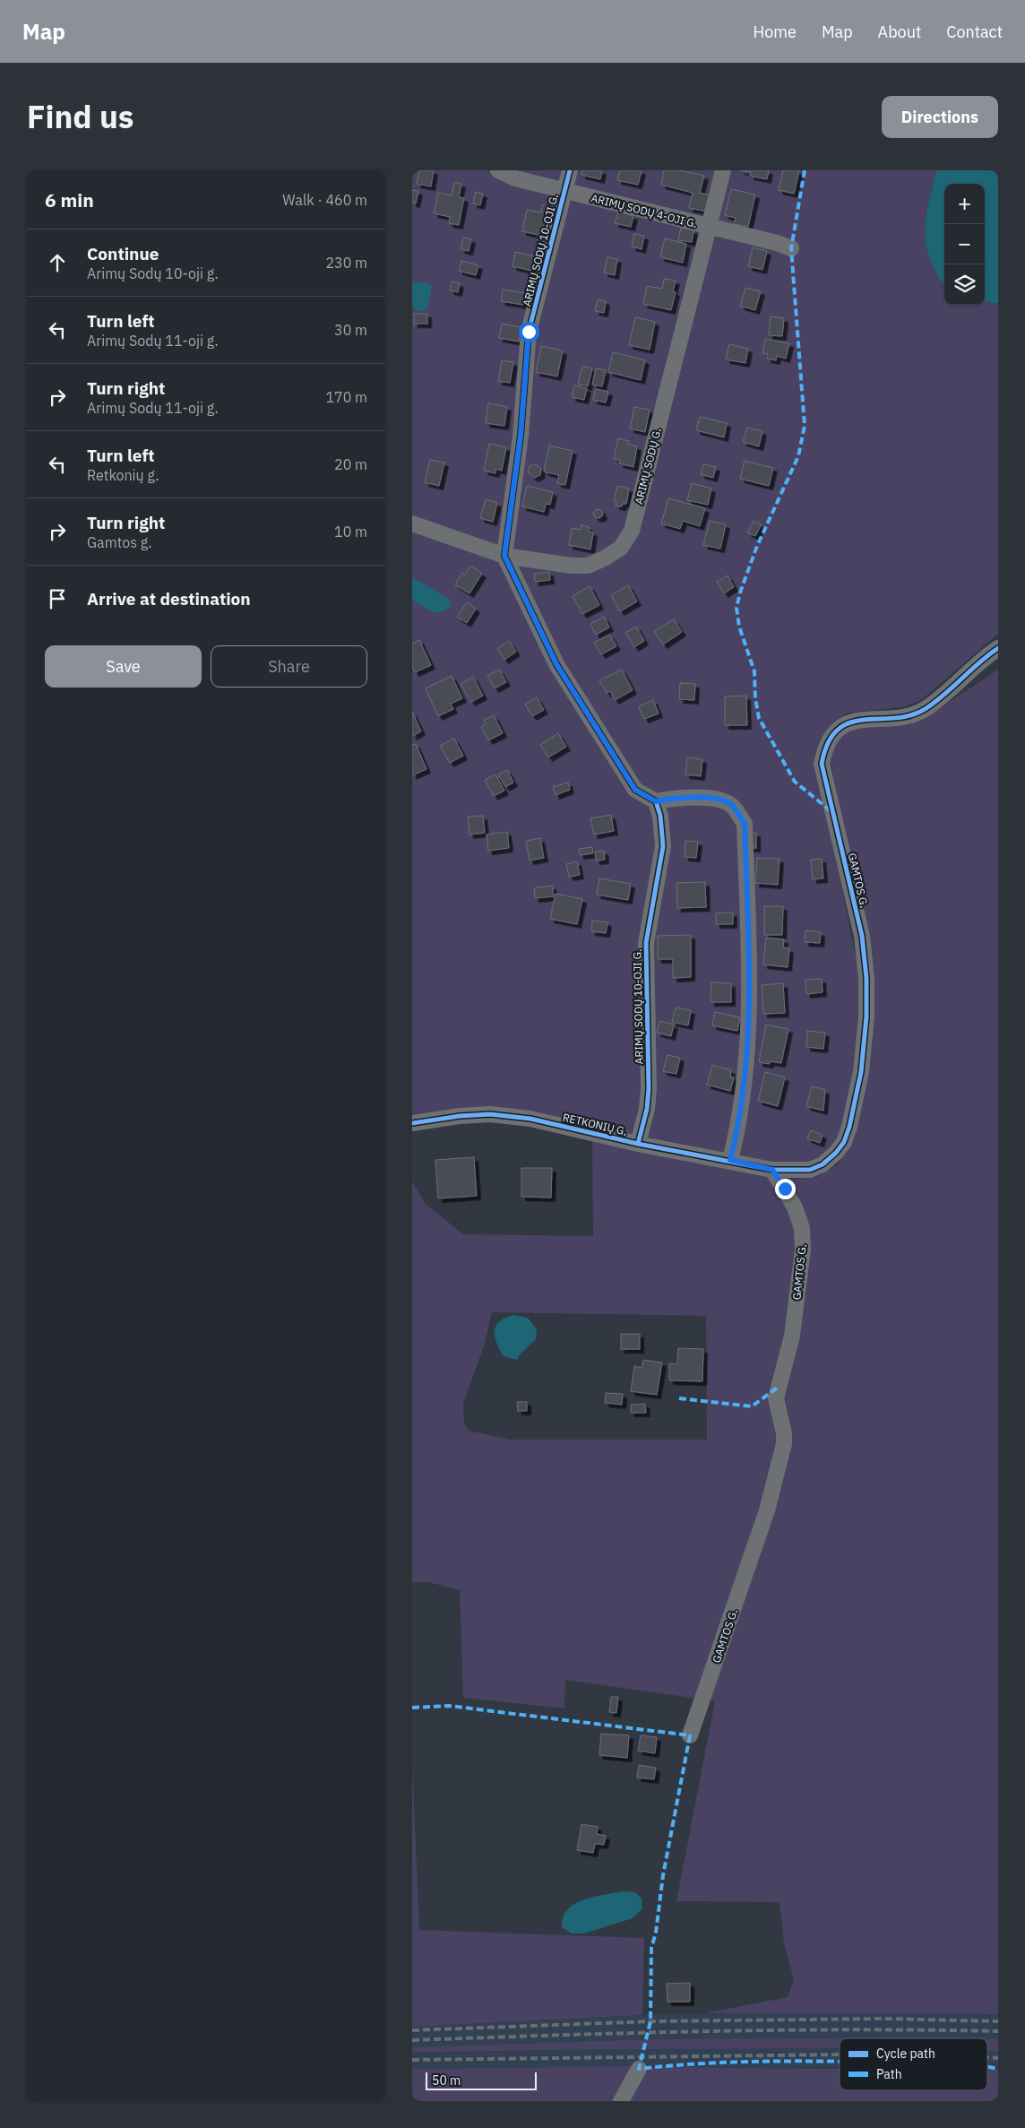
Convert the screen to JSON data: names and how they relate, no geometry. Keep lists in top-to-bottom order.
{
  "streets": {
    "street": [
      "ARIMŲ SODŲ 4-OJI G.",
      "ARIMŲ SODŲ 10-OJI G.",
      "ARIMŲ SODŲ G.",
      "GAMTOS G.",
      "RETKONIŲ G."
    ]
  },
  "crossings": [
    ["ARIMŲ SODŲ 4-OJI G.", "ARIMŲ SODŲ 10-OJI G."],
    ["ARIMŲ SODŲ 4-OJI G.", "ARIMŲ SODŲ G."],
    ["ARIMŲ SODŲ 10-OJI G.", "ARIMŲ SODŲ G."],
    ["ARIMŲ SODŲ 10-OJI G.", "RETKONIŲ G."],
    ["GAMTOS G.", "RETKONIŲ G."]
  ],
  "legend": ["Cycle path", "Path"],
  "scale_bar": "50 m",
  "page": {
    "header": "Map",
    "nav": [
      "Home",
      "Map",
      "About",
      "Contact"
    ],
    "title": "Find us",
    "buttons": [
      "Directions",
      ["Save", "Share"]
    ],
    "heading": ["6 min", "Walk · 460 m"],
    "map_buttons": ["+", "−"],
    "list": [
      ["Continue", "Arimų Sodų 10-oji g.", "230 m"],
      ["Turn left", "Arimų Sodų 11-oji g.", "30 m"],
      ["Turn right", "Arimų Sodų 11-oji g.", "170 m"],
      ["Turn left", "Retkonių g.", "20 m"],
      ["Turn right", "Gamtos g.", "10 m"],
      "Arrive at destination"
    ],
    "scale": "50 m"
  }
}
